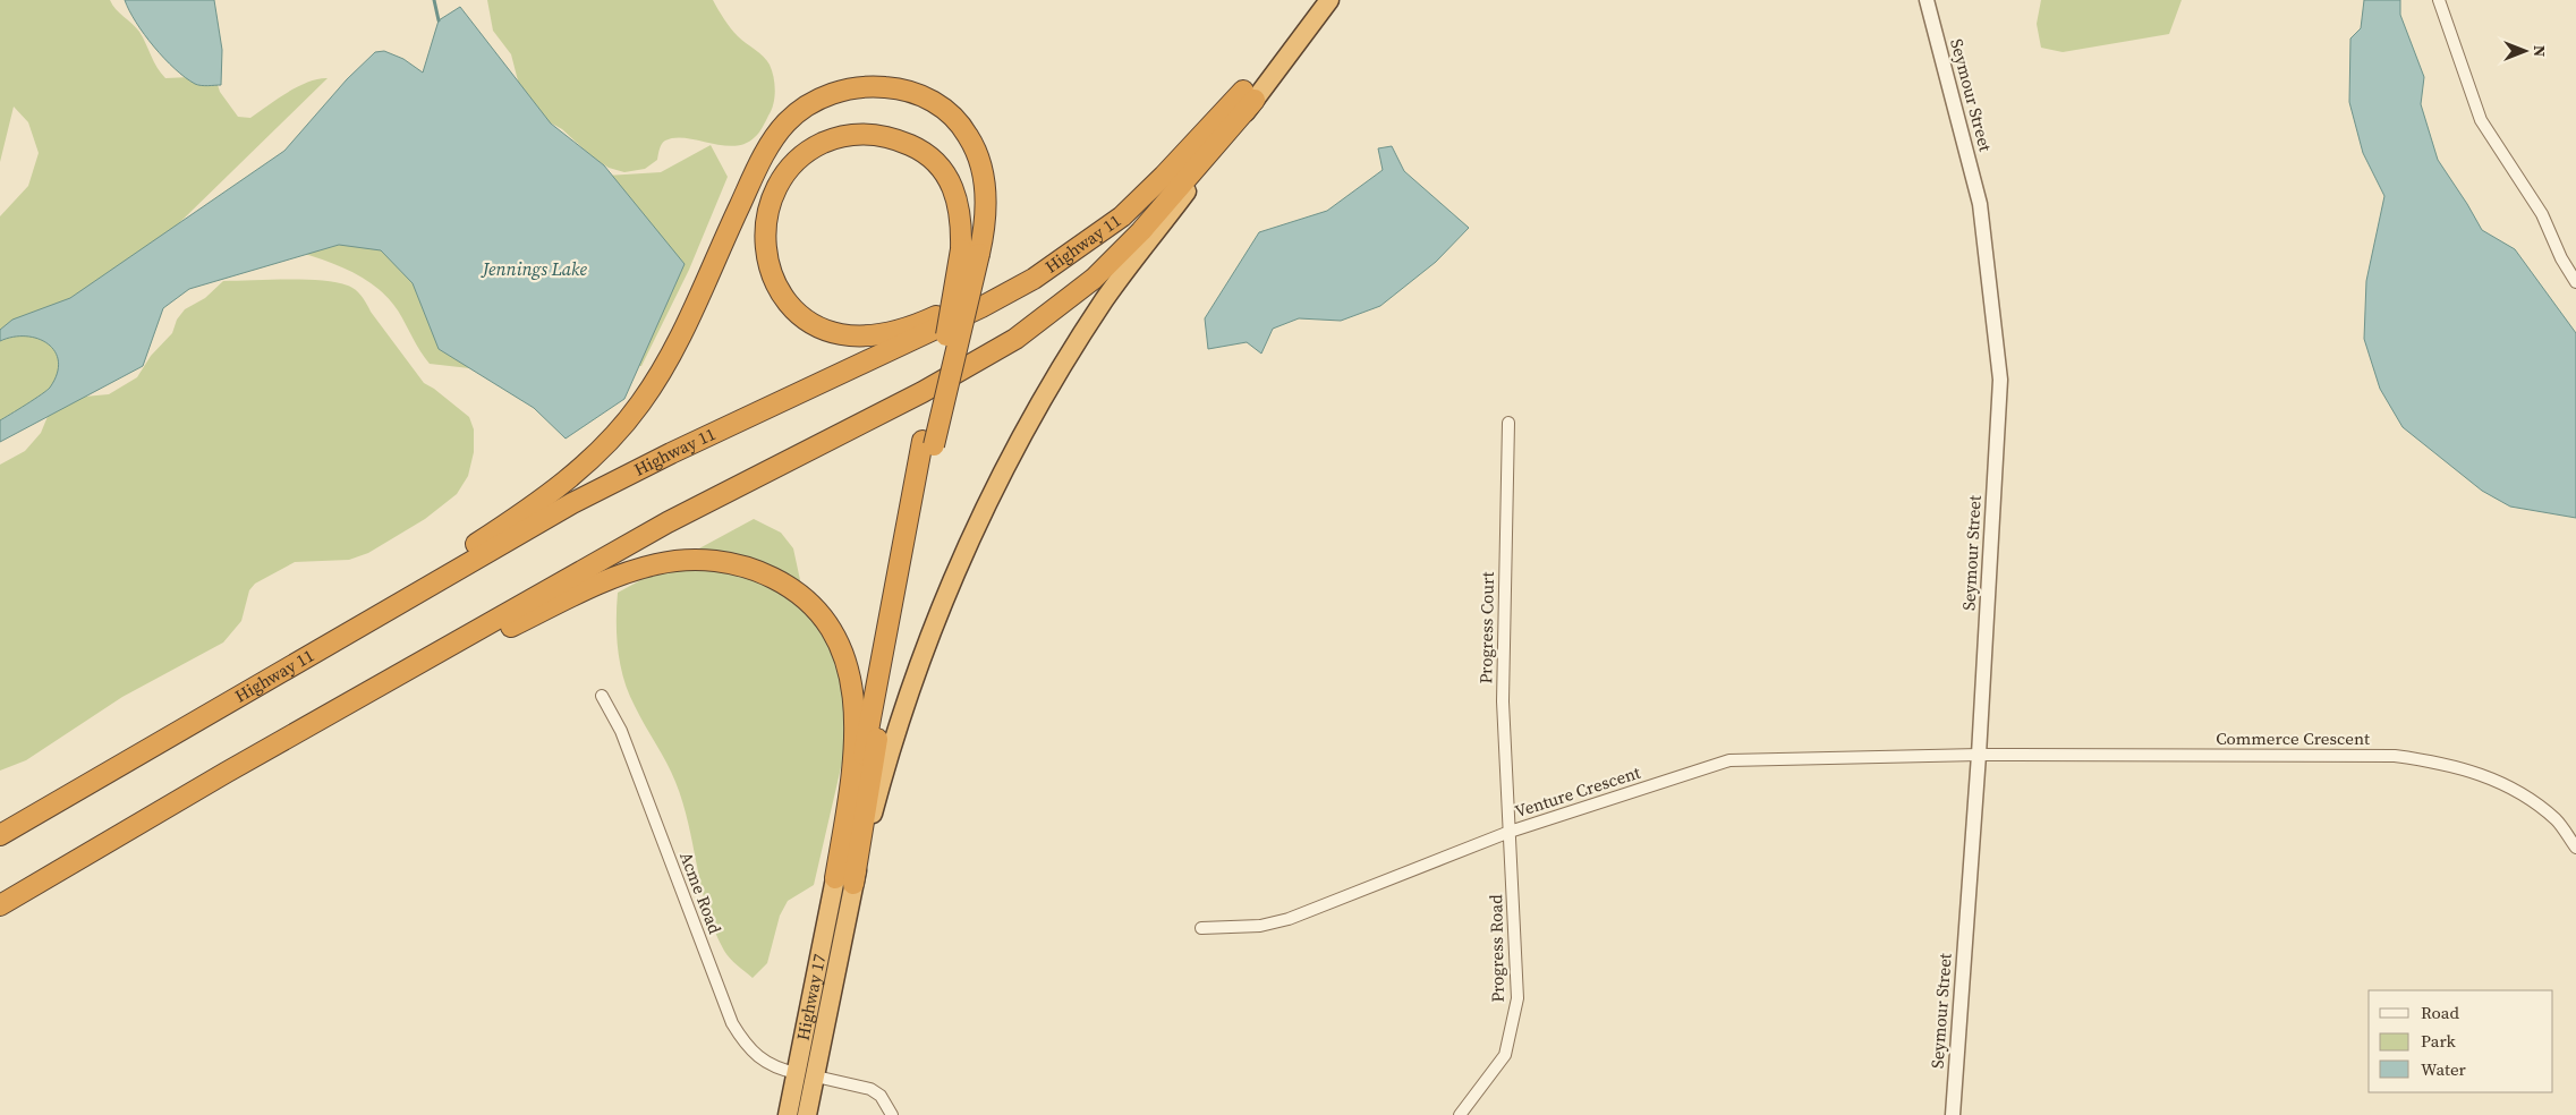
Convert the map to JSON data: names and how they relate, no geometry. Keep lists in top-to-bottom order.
{
  "streets": {
    "highway": ["Highway 11", "Highway 17"],
    "street": [
      "Seymour Street",
      "Progress Court",
      "Commerce Crescent",
      "Venture Crescent",
      "Acme Road",
      "Progress Road"
    ]
  },
  "crossings": [
    ["Seymour Street", "Commerce Crescent"],
    ["Seymour Street", "Venture Crescent"],
    ["Progress Court", "Venture Crescent"],
    ["Progress Court", "Progress Road"],
    ["Commerce Crescent", "Venture Crescent"],
    ["Venture Crescent", "Progress Road"],
    ["Acme Road", "Highway 17"]
  ],
  "water": ["Jennings Lake"],
  "legend": ["Road", "Park", "Water"],
  "north": "right"
}
